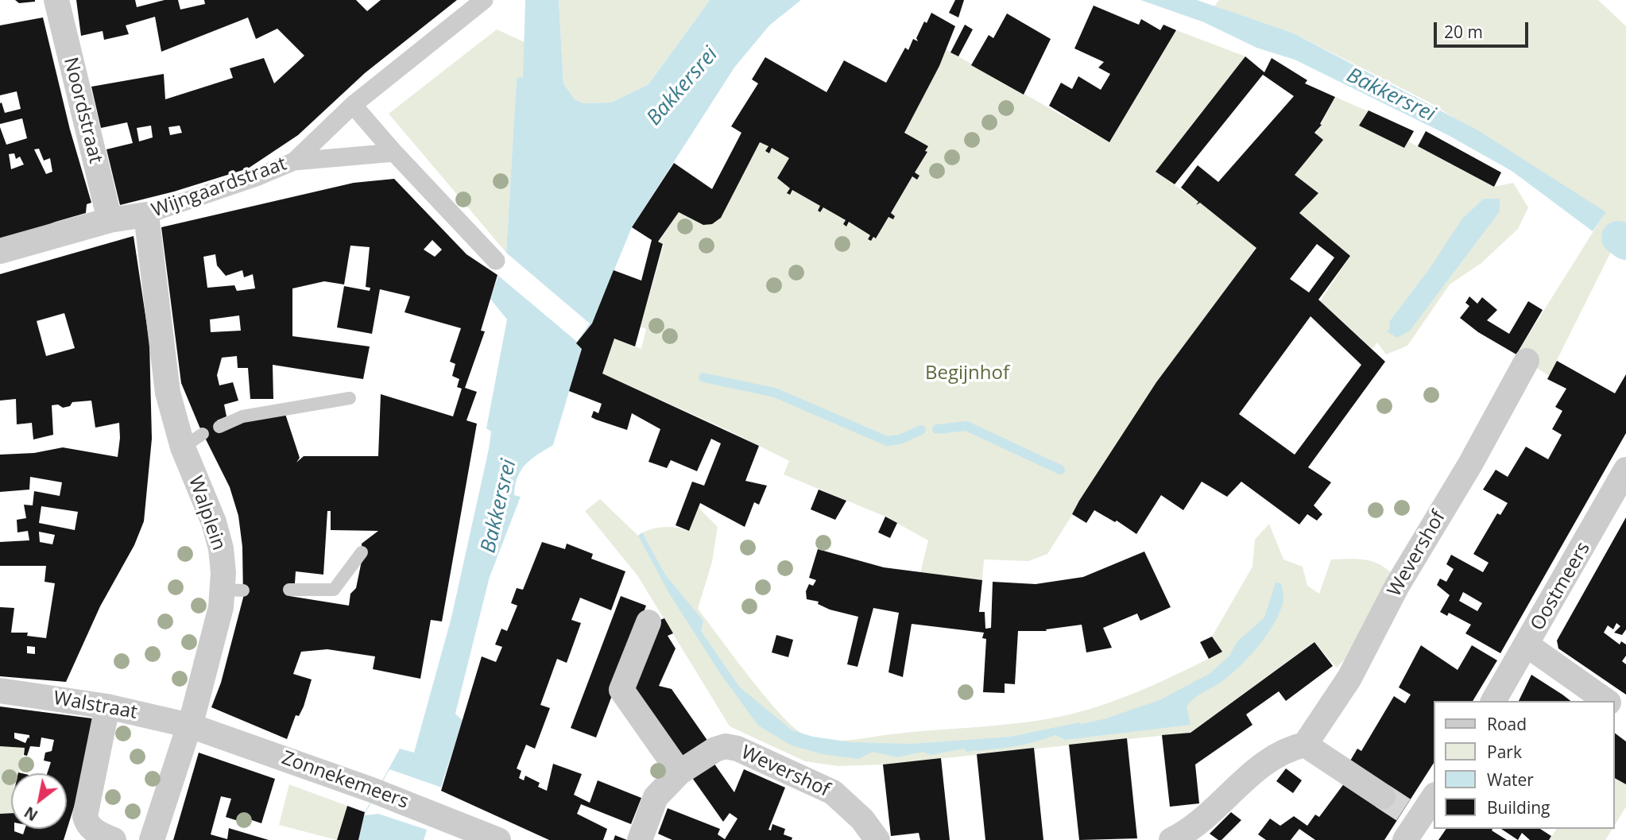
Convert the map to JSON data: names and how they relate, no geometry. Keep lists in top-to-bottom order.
{
  "streets": {
    "street": [
      "Noordstraat",
      "Wijngaardstraat",
      "Walplein",
      "Wevershof",
      "Oostmeers",
      "Walstraat",
      "Zonnekemeers"
    ]
  },
  "crossings": [
    ["Noordstraat", "Wijngaardstraat"],
    ["Wijngaardstraat", "Walplein"],
    ["Walplein", "Walstraat"],
    ["Walplein", "Zonnekemeers"],
    ["Walstraat", "Zonnekemeers"]
  ],
  "water": ["Bakkersrei"],
  "parks": ["Begijnhof"],
  "legend": [
    "Road",
    "Park",
    "Water",
    "Building"
  ],
  "scale_bar": "20 m",
  "north": "bottom left"
}
